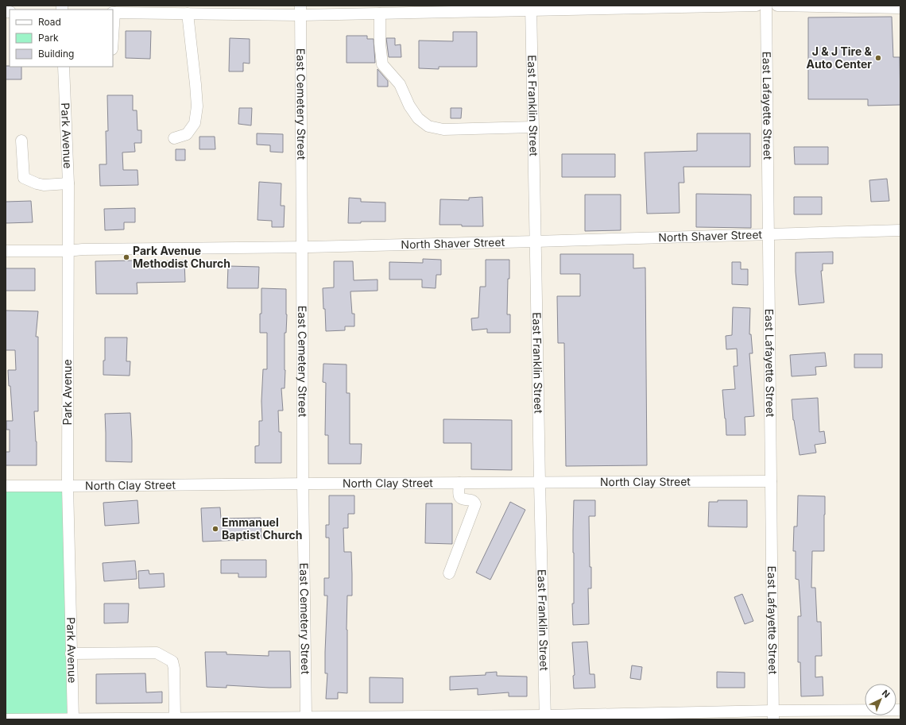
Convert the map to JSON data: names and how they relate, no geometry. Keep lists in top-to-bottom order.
{
  "streets": {
    "street": [
      "East Cemetery Street",
      "East Franklin Street",
      "East Lafayette Street",
      "Park Avenue",
      "North Shaver Street",
      "North Clay Street"
    ]
  },
  "crossings": [
    ["East Cemetery Street", "North Shaver Street"],
    ["East Cemetery Street", "North Clay Street"],
    ["East Franklin Street", "North Shaver Street"],
    ["East Franklin Street", "North Clay Street"],
    ["East Lafayette Street", "North Shaver Street"],
    ["East Lafayette Street", "North Clay Street"],
    ["Park Avenue", "North Shaver Street"],
    ["Park Avenue", "North Clay Street"]
  ],
  "places": ["J & J Tire & Auto Center", "Park Avenue Methodist Church", "Emmanuel Baptist Church"],
  "legend": ["Road", "Park", "Building"],
  "north": "top right"
}
